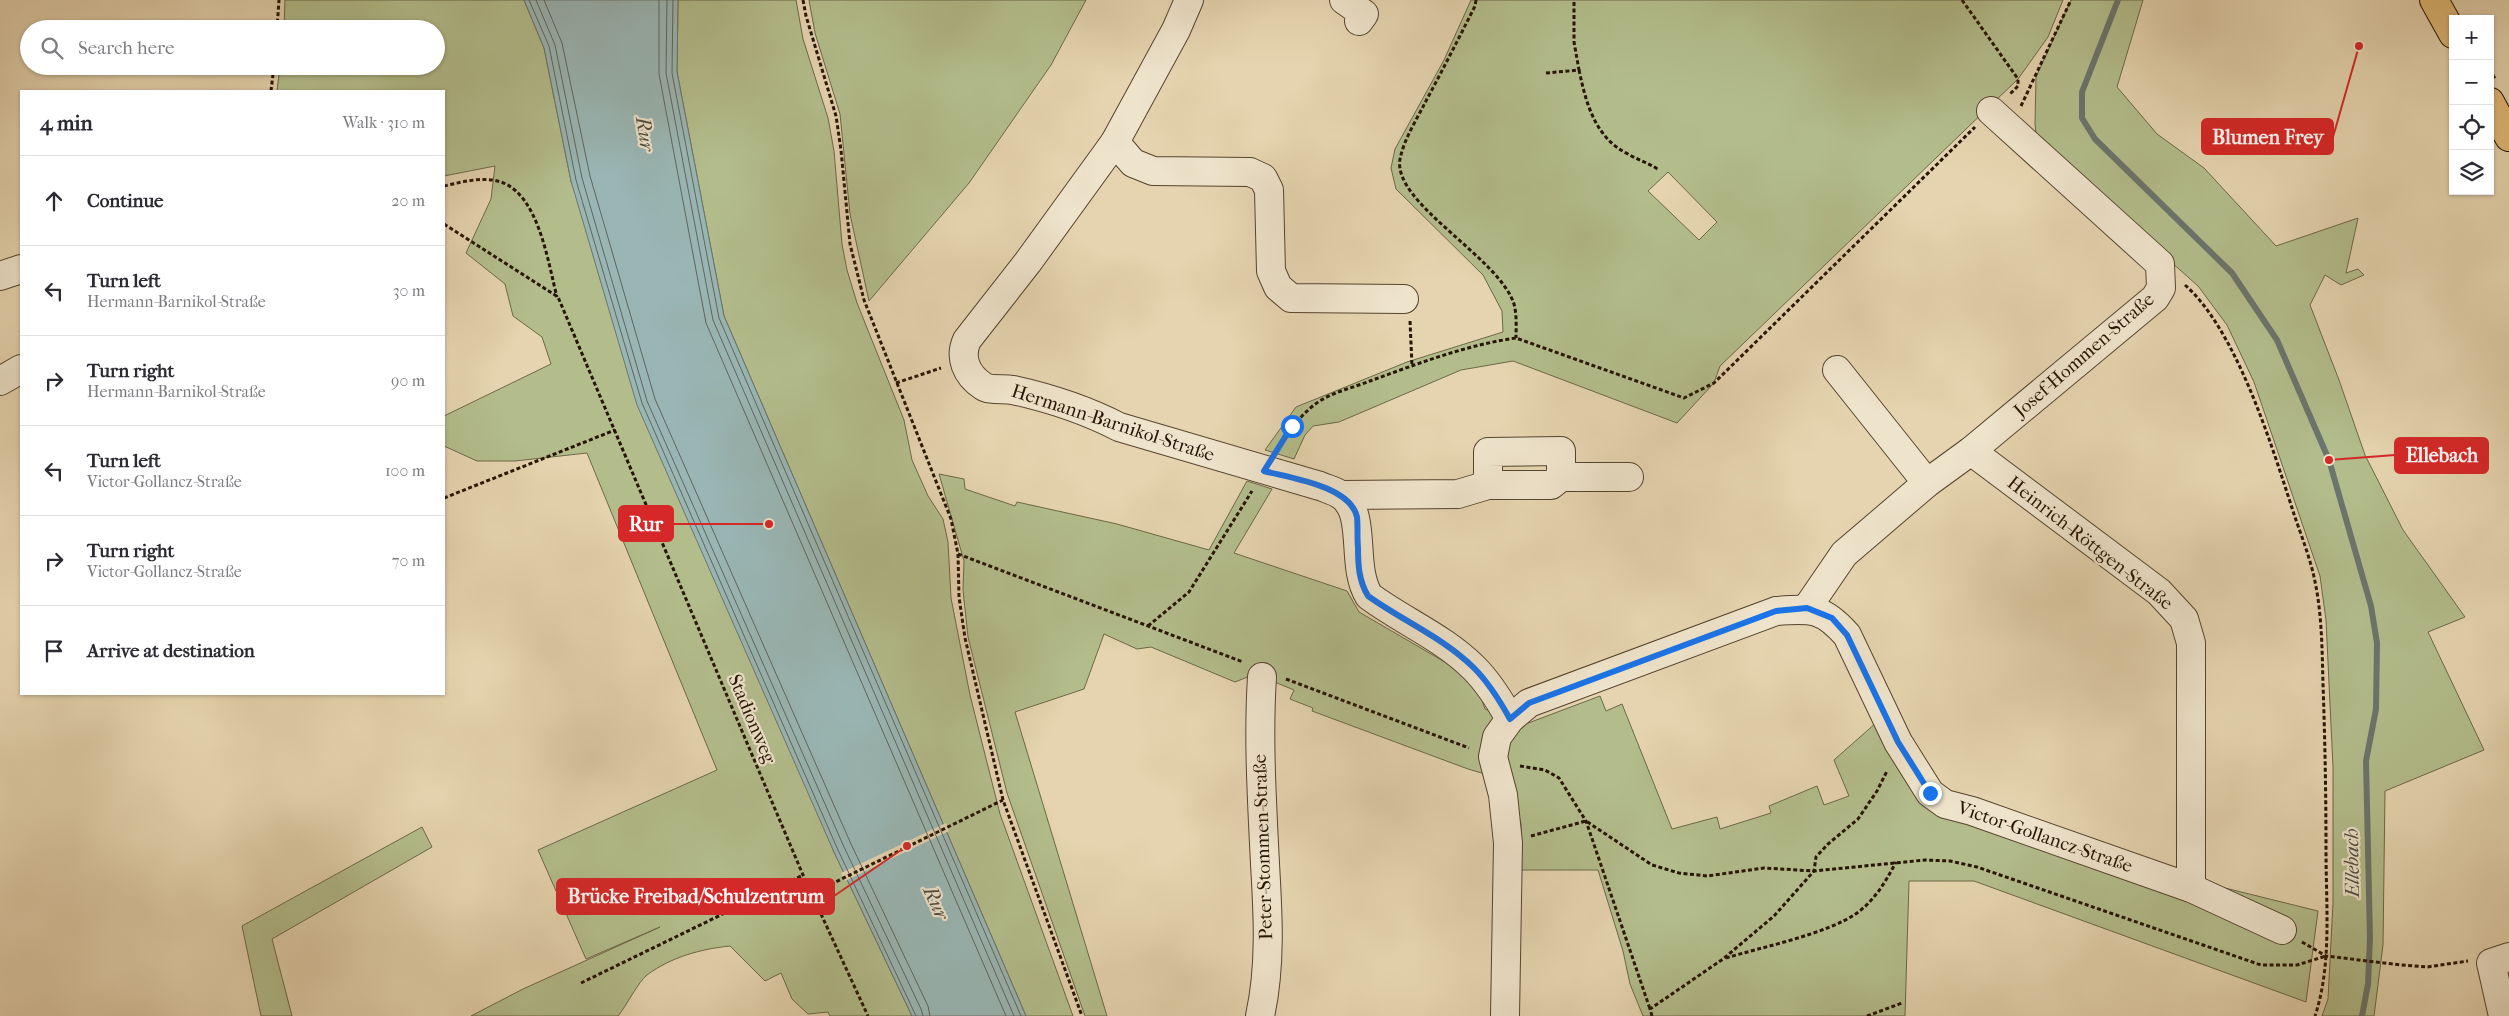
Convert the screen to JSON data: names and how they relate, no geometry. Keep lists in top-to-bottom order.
{
  "streets": {
    "street": [
      "Josef-Hommen-Straße",
      "Hermann-Barnikol-Straße",
      "Heinrich-Röttgen-Straße",
      "Victor-Gollancz-Straße",
      "Peter-Stommen-Straße"
    ],
    "path": ["Stadionweg"]
  },
  "crossings": [
    ["Josef-Hommen-Straße", "Heinrich-Röttgen-Straße"],
    ["Josef-Hommen-Straße", "Victor-Gollancz-Straße"],
    ["Heinrich-Röttgen-Straße", "Victor-Gollancz-Straße"]
  ],
  "water": ["Rur", "Ellebach"],
  "places": [
    "Blumen Frey",
    "Ellebach",
    "Rur",
    "Brücke Freibad/Schulzentrum"
  ],
  "page": {
    "map_buttons": ["+", "−"],
    "search": "Search here",
    "heading": ["4 min", "Walk · 310 m"],
    "list": [
      ["Continue", "20 m"],
      ["Turn left", "Hermann-Barnikol-Straße", "30 m"],
      ["Turn right", "Hermann-Barnikol-Straße", "90 m"],
      ["Turn left", "Victor-Gollancz-Straße", "100 m"],
      ["Turn right", "Victor-Gollancz-Straße", "70 m"],
      "Arrive at destination"
    ]
  }
}
